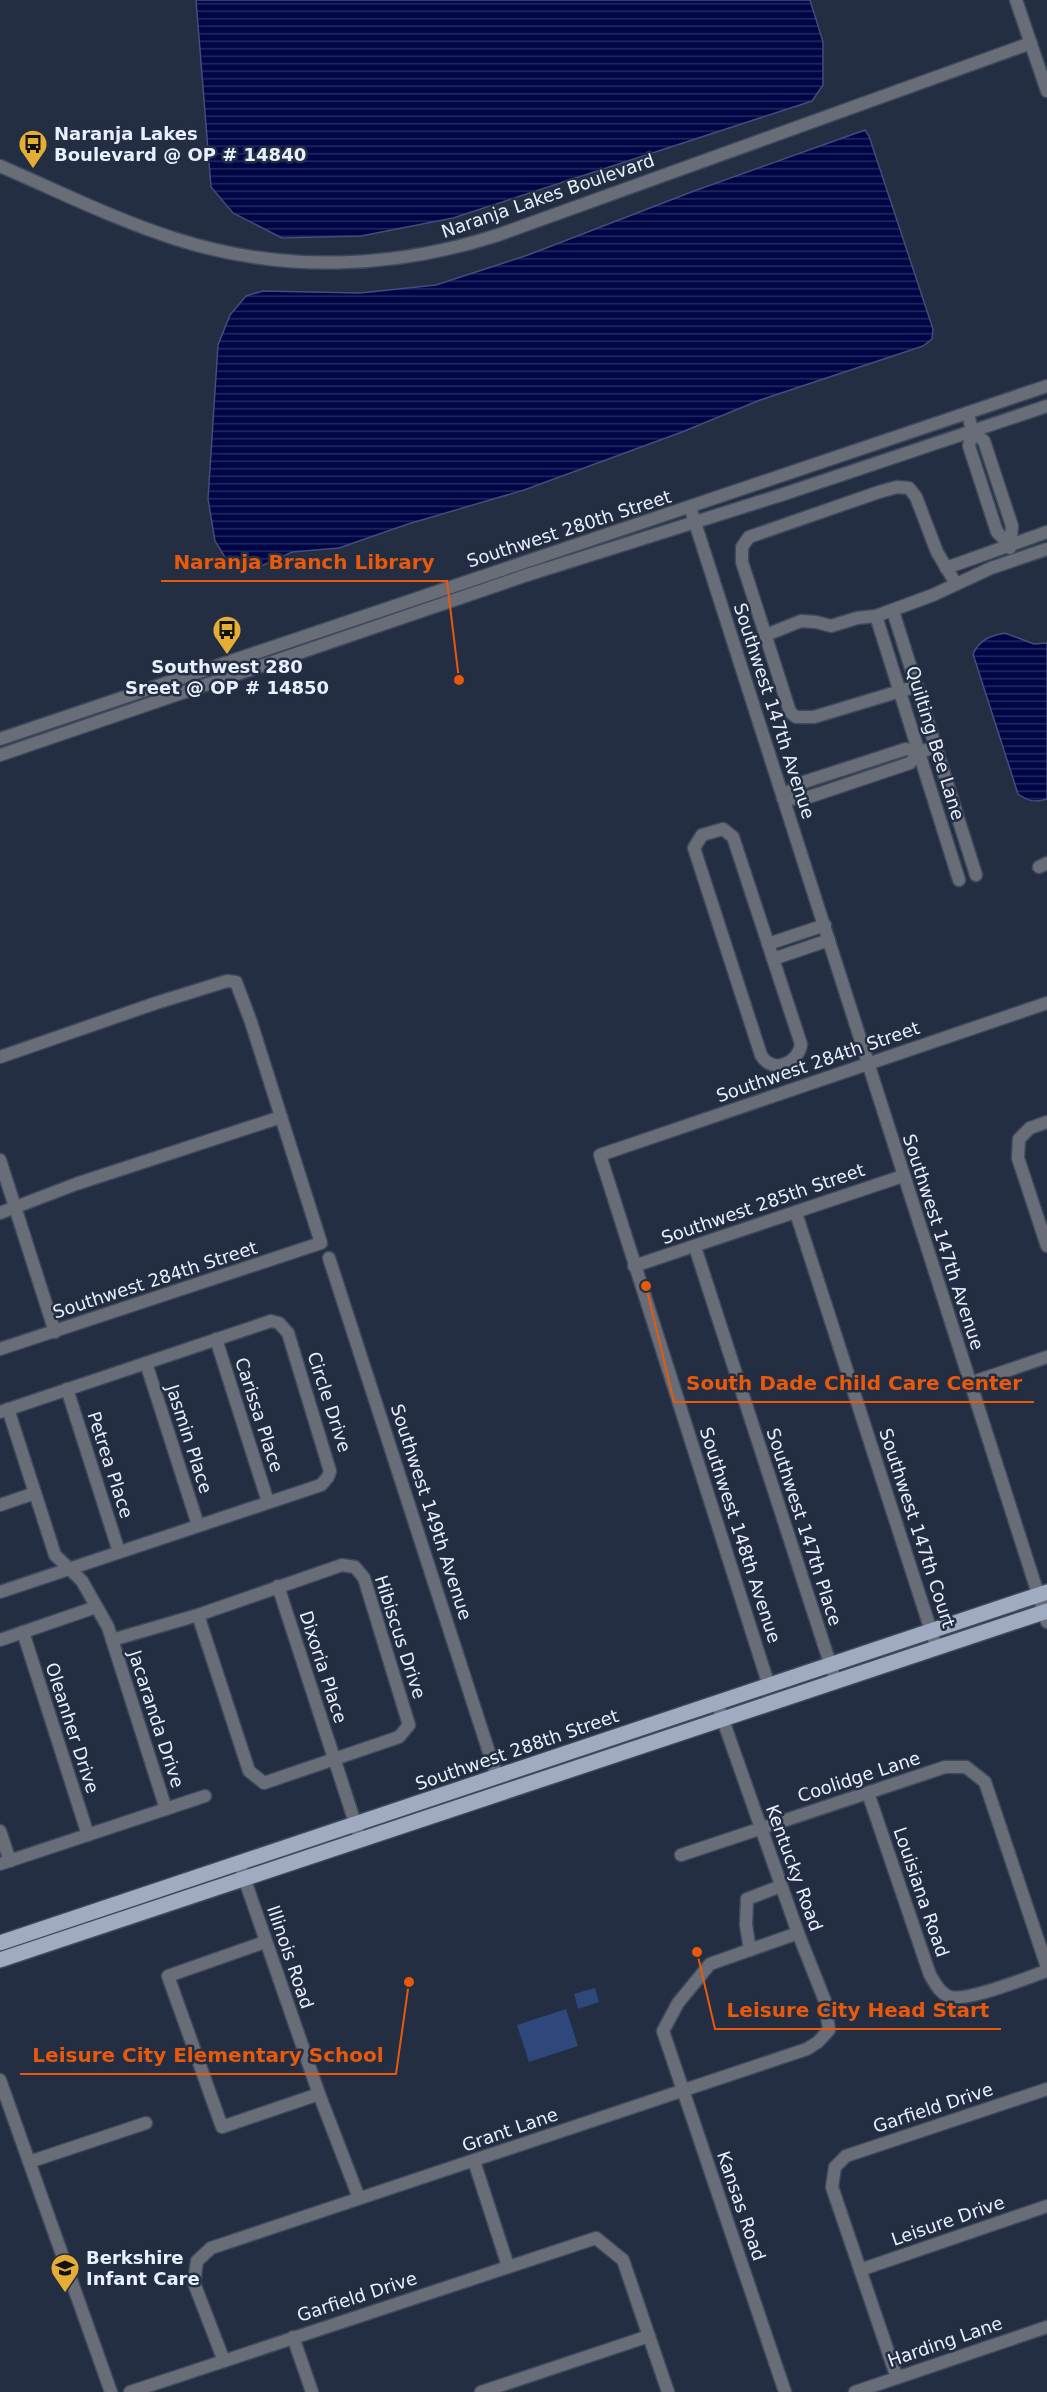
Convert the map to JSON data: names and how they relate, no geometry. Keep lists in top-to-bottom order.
{
  "streets": {
    "main road": ["Southwest 288th Street"],
    "street": [
      "Naranja Lakes Boulevard",
      "Southwest 280th Street",
      "Southwest 147th Avenue",
      "Quilting Bee Lane",
      "Southwest 284th Street",
      "Southwest 285th Street",
      "Circle Drive",
      "Carissa Place",
      "Jasmin Place",
      "Petrea Place",
      "Southwest 149th Avenue",
      "Southwest 147th Place",
      "Southwest 147th Court",
      "Southwest 148th Avenue",
      "Hibiscus Drive",
      "Dixoria Place",
      "Jacaranda Drive",
      "Oleanher Drive",
      "Coolidge Lane",
      "Kentucky Road",
      "Louisiana Road",
      "Illinois Road",
      "Garfield Drive",
      "Grant Lane",
      "Kansas Road",
      "Leisure Drive",
      "Harding Lane"
    ]
  },
  "crossings": [
    ["Southwest 280th Street", "Southwest 147th Avenue"],
    ["Southwest 147th Avenue", "Southwest 284th Street"],
    ["Southwest 147th Avenue", "Southwest 285th Street"],
    ["Southwest 147th Avenue", "Southwest 288th Street"],
    ["Southwest 284th Street", "Southwest 148th Avenue"],
    ["Southwest 285th Street", "Southwest 147th Place"],
    ["Southwest 285th Street", "Southwest 147th Court"],
    ["Southwest 285th Street", "Southwest 148th Avenue"],
    ["Circle Drive", "Carissa Place"],
    ["Circle Drive", "Jasmin Place"],
    ["Circle Drive", "Petrea Place"],
    ["Southwest 149th Avenue", "Southwest 288th Street"],
    ["Southwest 147th Place", "Southwest 288th Street"],
    ["Southwest 147th Court", "Southwest 288th Street"],
    ["Southwest 148th Avenue", "Southwest 288th Street"],
    ["Hibiscus Drive", "Dixoria Place"],
    ["Hibiscus Drive", "Jacaranda Drive"],
    ["Dixoria Place", "Southwest 288th Street"],
    ["Southwest 288th Street", "Kentucky Road"],
    ["Southwest 288th Street", "Illinois Road"],
    ["Coolidge Lane", "Kentucky Road"],
    ["Coolidge Lane", "Louisiana Road"],
    ["Kentucky Road", "Grant Lane"],
    ["Illinois Road", "Grant Lane"],
    ["Garfield Drive", "Grant Lane"],
    ["Garfield Drive", "Leisure Drive"],
    ["Grant Lane", "Kansas Road"]
  ],
  "places": {
    "bus stop": ["Naranja Lakes Boulevard @ OP # 14840", "Southwest 280 Sreet @ OP # 14850"],
    "other": [
      "Naranja Branch Library",
      "South Dade Child Care Center",
      "Leisure City Head Start",
      "Leisure City Elementary School"
    ],
    "school or university": ["Berkshire Infant Care"]
  }
}
